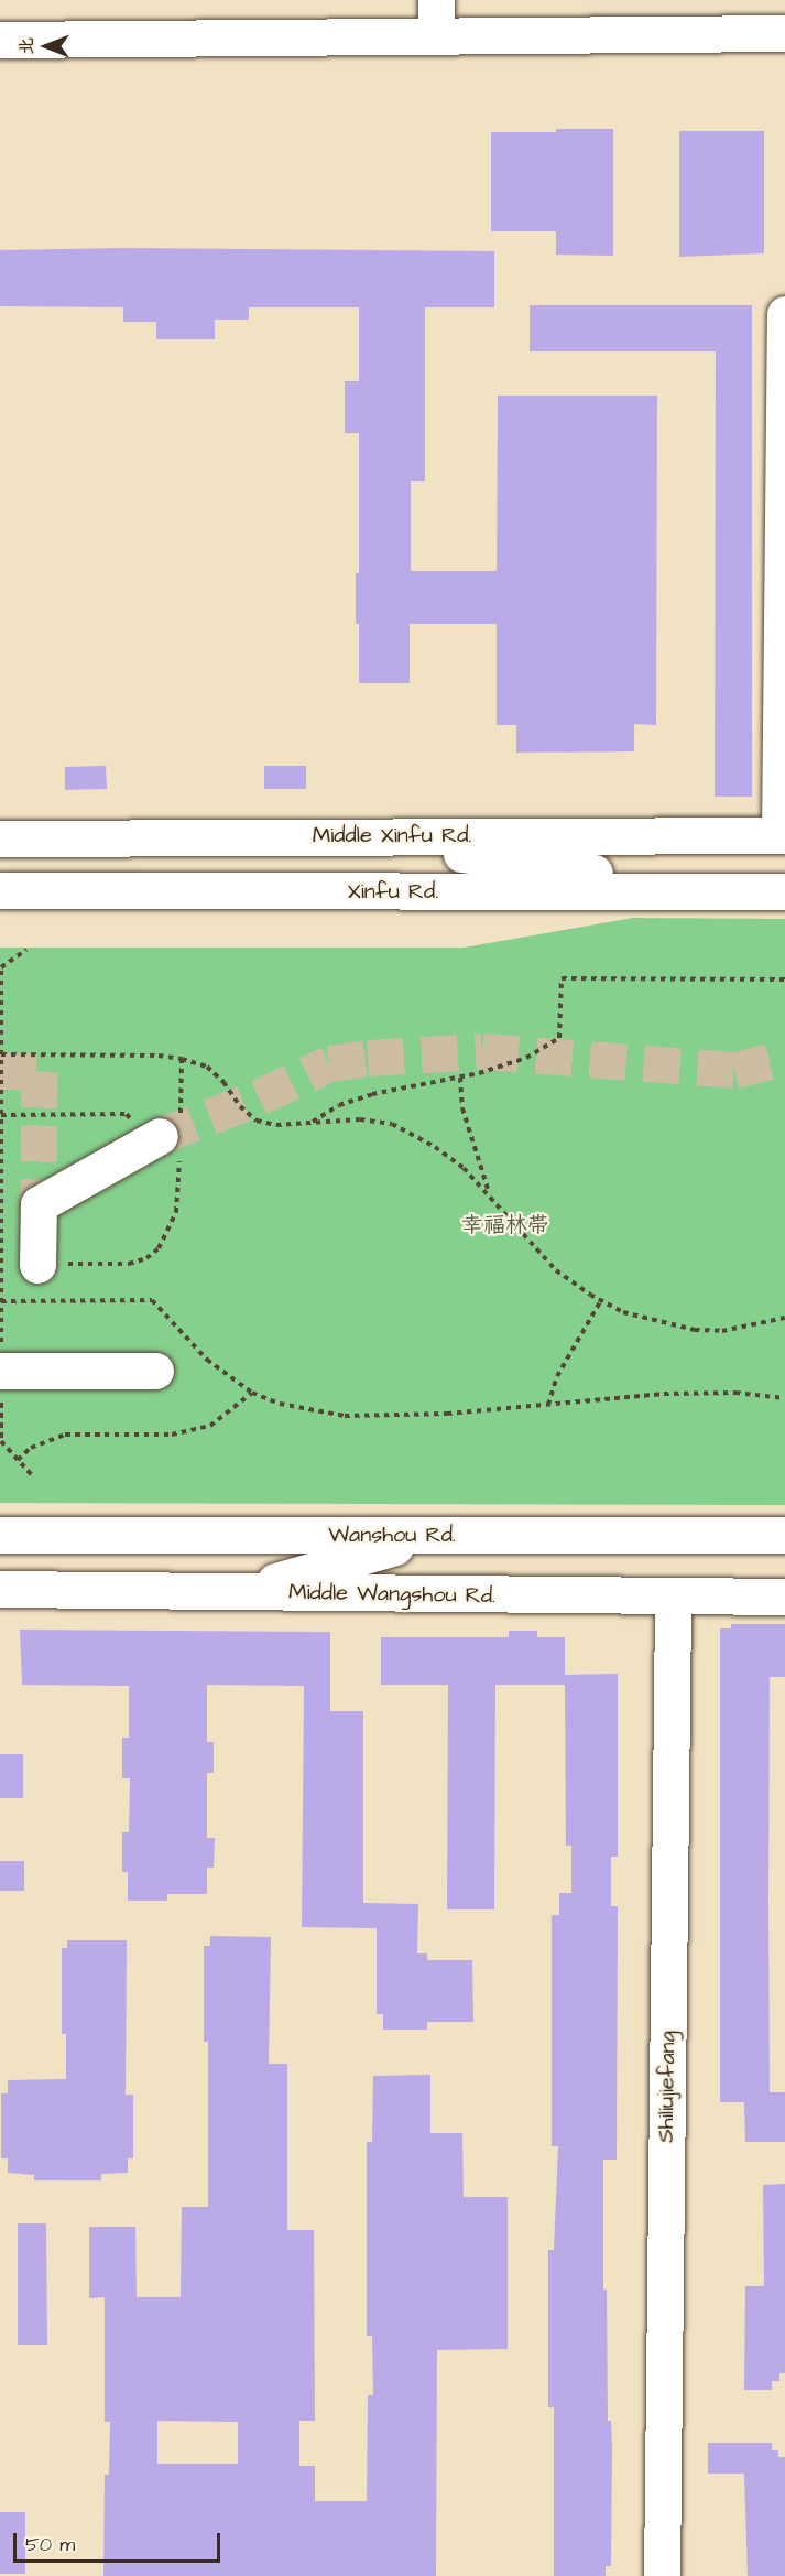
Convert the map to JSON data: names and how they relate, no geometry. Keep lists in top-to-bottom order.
{
  "streets": {
    "main road": [
      "Middle Xinfu Rd.",
      "Xinfu Rd.",
      "Wanshou Rd.",
      "Middle Wangshou Rd.",
      "Shiliujiefang"
    ]
  },
  "crossings": [
    ["Middle Wangshou Rd.", "Shiliujiefang"]
  ],
  "parks": ["幸福林带"],
  "scale_bar": "50 m",
  "north": "left"
}
